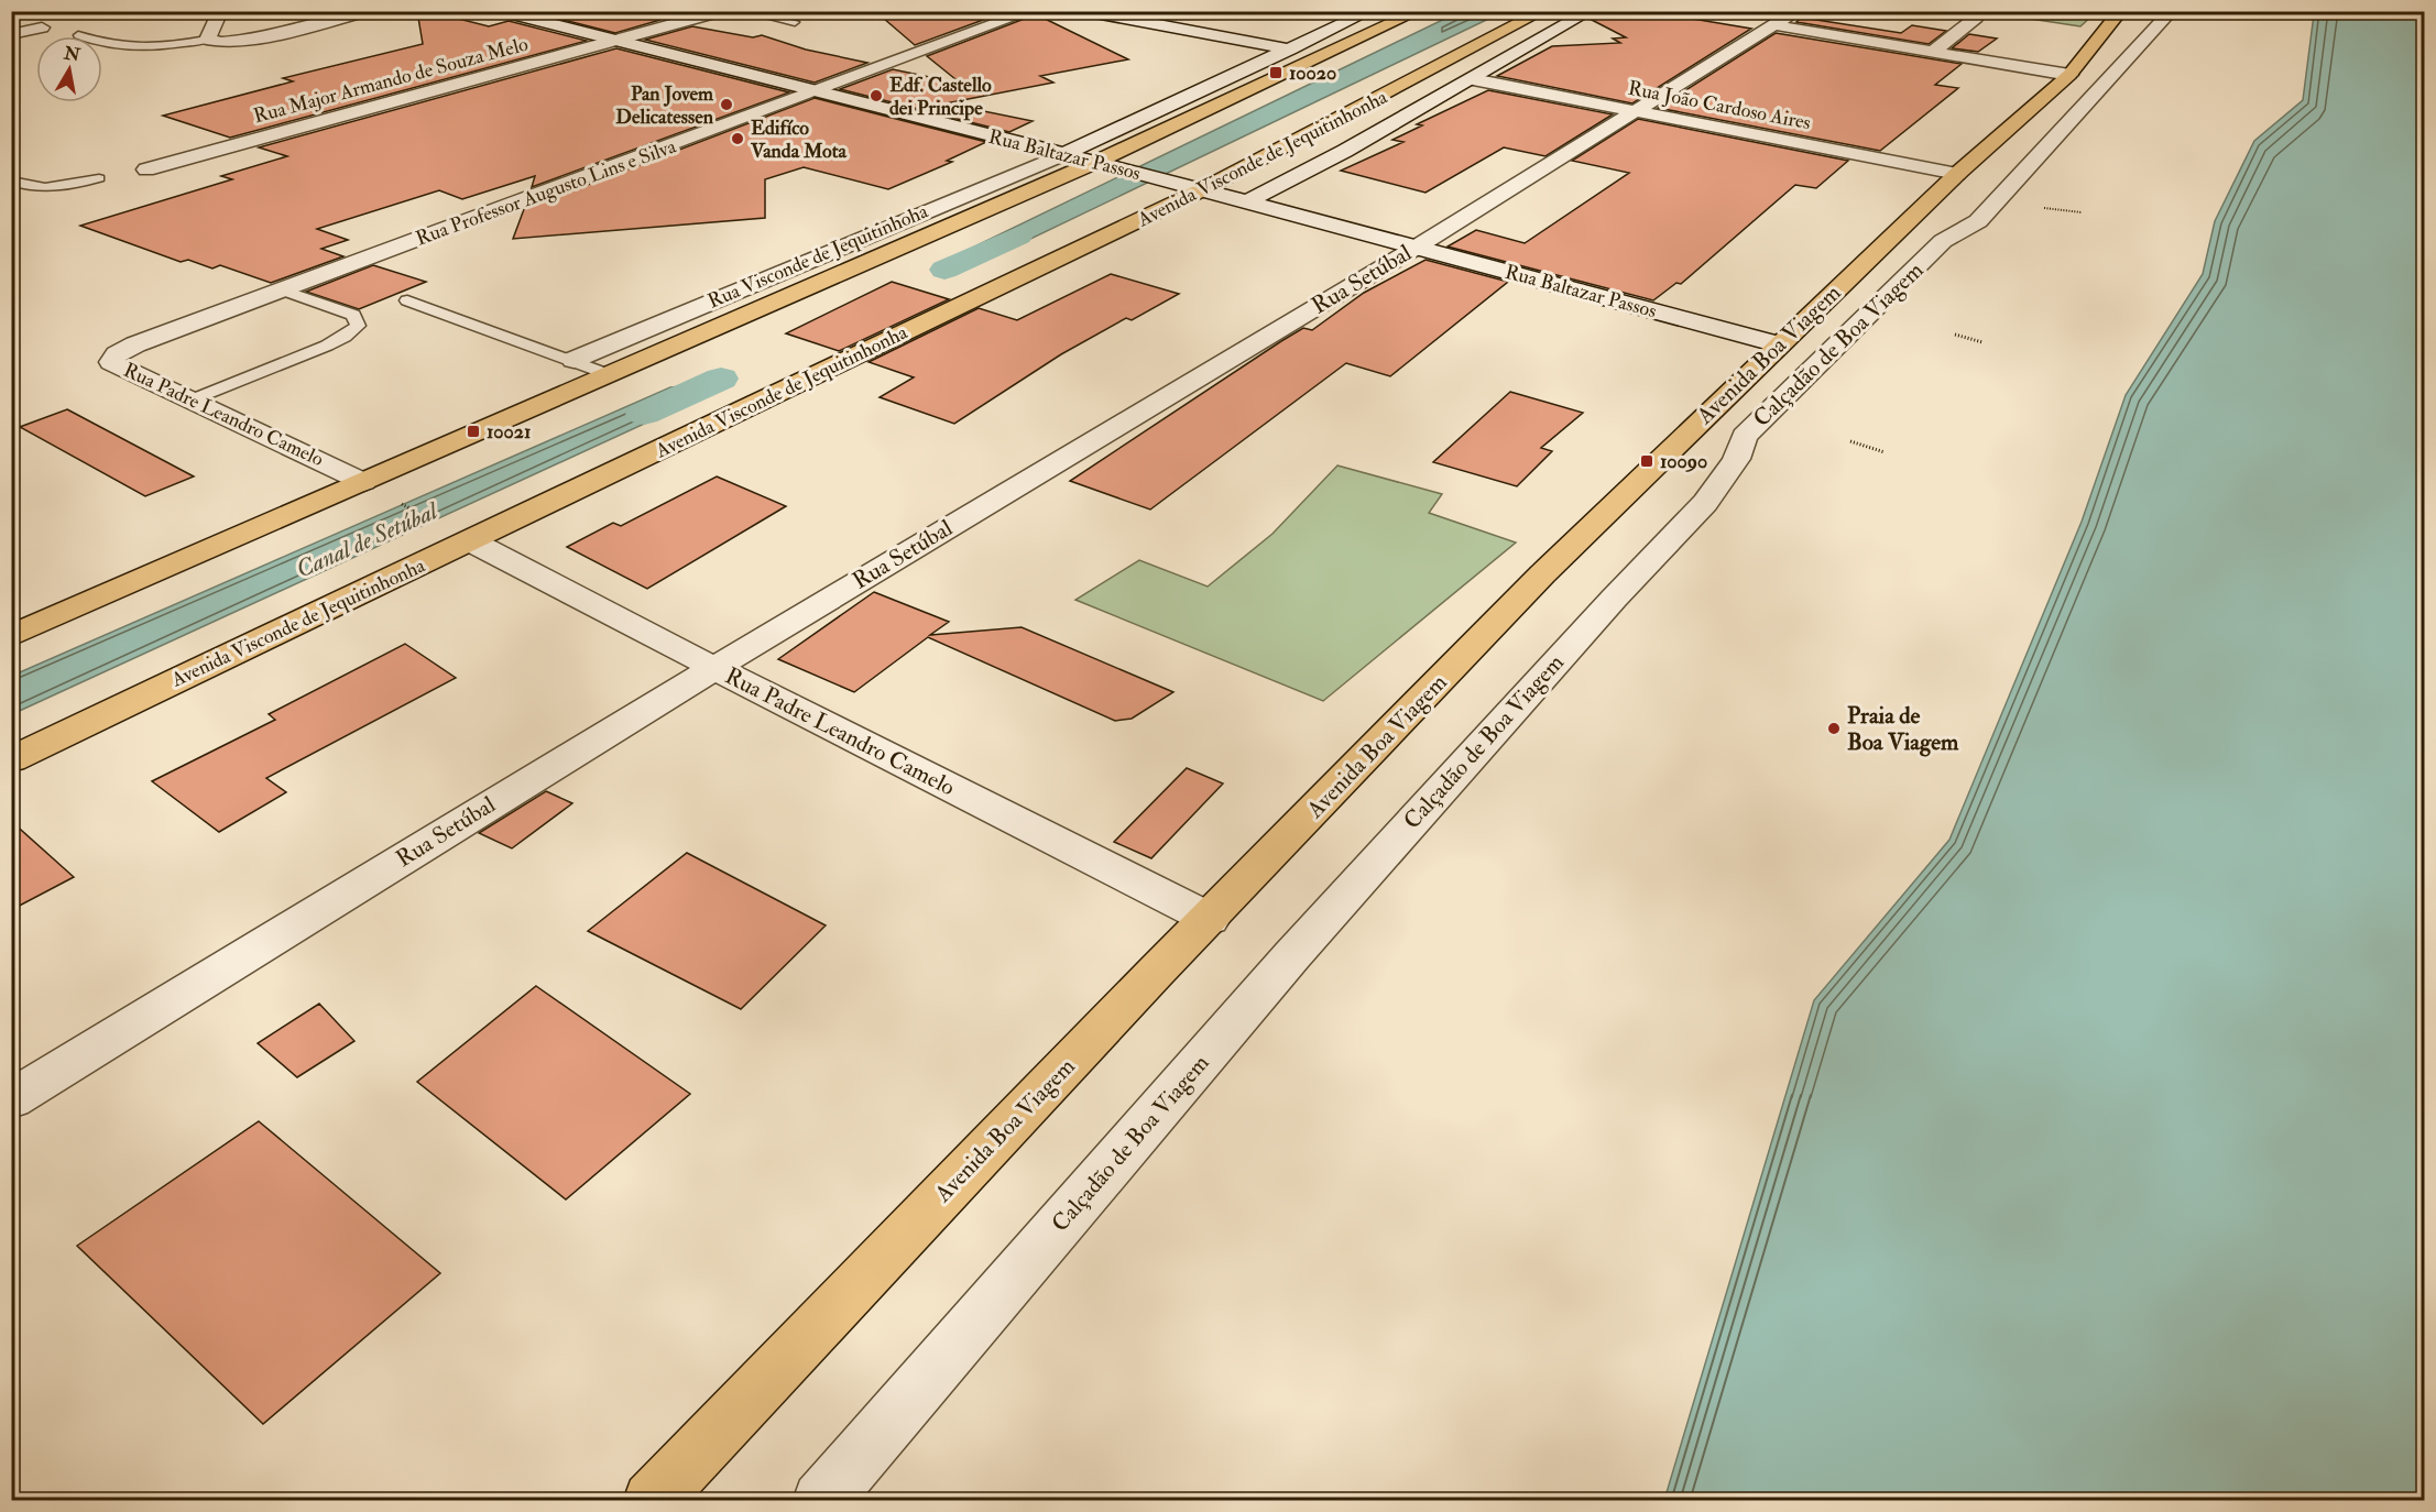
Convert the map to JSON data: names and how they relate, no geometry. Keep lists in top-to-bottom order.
{
  "streets": {
    "main road": ["Avenida Visconde de Jequitinhonha", "Avenida Boa Viagem"],
    "street": [
      "Rua Major Armando de Souza Melo",
      "Rua João Cardoso Aires",
      "Rua Baltazar Passos",
      "Rua Professor Augusto Lins e Silva",
      "Rua Visconde de Jequitinhoha",
      "Rua Setúbal",
      "Calçadão de Boa Viagem",
      "Rua Padre Leandro Camelo"
    ]
  },
  "crossings": [
    ["Rua Major Armando de Souza Melo", "Rua Baltazar Passos"],
    ["Rua João Cardoso Aires", "Avenida Visconde de Jequitinhonha"],
    ["Rua João Cardoso Aires", "Rua Setúbal"],
    ["Rua João Cardoso Aires", "Avenida Boa Viagem"],
    ["Rua Baltazar Passos", "Avenida Visconde de Jequitinhonha"],
    ["Rua Baltazar Passos", "Rua Professor Augusto Lins e Silva"],
    ["Rua Baltazar Passos", "Rua Visconde de Jequitinhoha"],
    ["Rua Baltazar Passos", "Rua Setúbal"],
    ["Rua Baltazar Passos", "Avenida Boa Viagem"],
    ["Avenida Visconde de Jequitinhonha", "Rua Padre Leandro Camelo"],
    ["Rua Professor Augusto Lins e Silva", "Rua Padre Leandro Camelo"],
    ["Rua Setúbal", "Rua Padre Leandro Camelo"],
    ["Avenida Boa Viagem", "Rua Padre Leandro Camelo"]
  ],
  "water": ["Canal de Setúbal"],
  "places": {
    "transit": ["10020", "10021", "10090"],
    "other": [
      "Edf. Castello dei Principe",
      "Pan Jovem Delicatessen",
      "Edifíco Vanda Mota",
      "Praia de Boa Viagem"
    ]
  },
  "north": "top"
}
